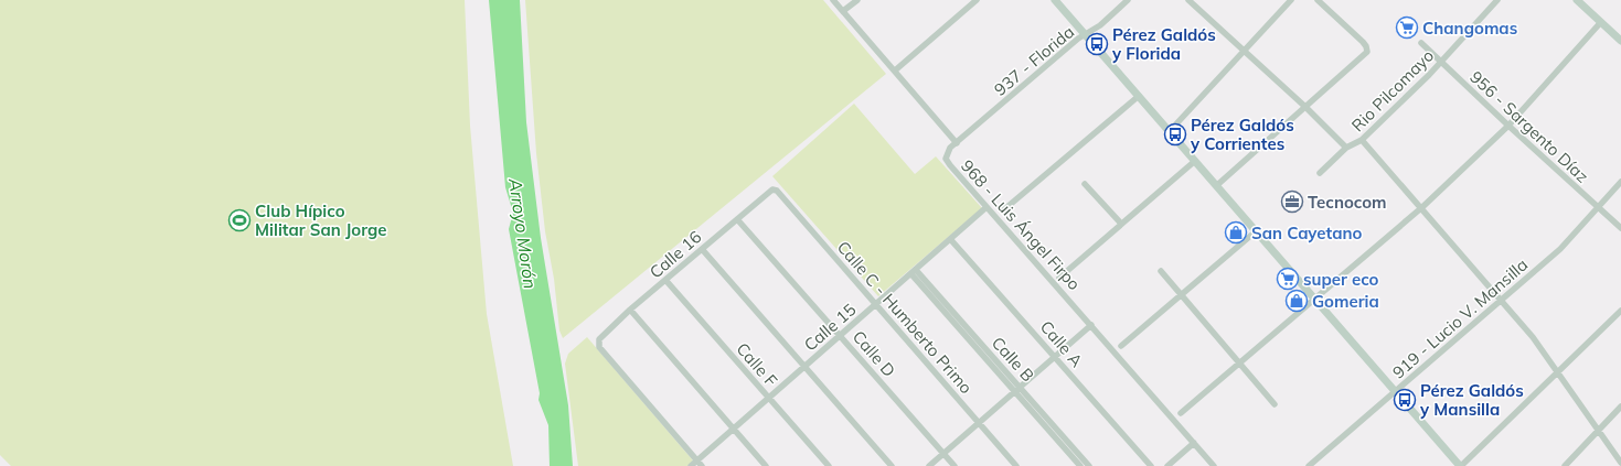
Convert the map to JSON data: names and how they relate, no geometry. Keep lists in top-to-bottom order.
{
  "streets": {
    "street": [
      "937 - Florida",
      "Rio Pilcomayo",
      "956 - Sargento Díaz",
      "968 - Luis Ángel Firpo",
      "Calle 16",
      "Calle C - Humberto Primo",
      "919 - Lucio V. Mansilla",
      "Calle 15",
      "Calle A",
      "Calle D",
      "Calle B",
      "Calle F"
    ]
  },
  "crossings": [
    ["937 - Florida", "968 - Luis Ángel Firpo"],
    ["Rio Pilcomayo", "956 - Sargento Díaz"],
    ["956 - Sargento Díaz", "919 - Lucio V. Mansilla"],
    ["968 - Luis Ángel Firpo", "Calle 15"],
    ["Calle 16", "Calle C - Humberto Primo"],
    ["Calle 16", "Calle 15"],
    ["Calle 16", "Calle D"],
    ["Calle 16", "Calle F"],
    ["Calle C - Humberto Primo", "Calle 15"],
    ["Calle 15", "Calle A"],
    ["Calle 15", "Calle D"],
    ["Calle 15", "Calle B"],
    ["Calle 15", "Calle F"]
  ],
  "water": ["Arroyo Morón"],
  "places": {
    "supermarket": ["Changomas", "super eco"],
    "bus stop": ["Pérez Galdós y Florida", "Pérez Galdós y Corrientes", "Pérez Galdós y Mansilla"],
    "office": ["Tecnocom"],
    "sports": ["Club Hípico Militar San Jorge"],
    "shop": ["San Cayetano", "Gomeria"]
  }
}
